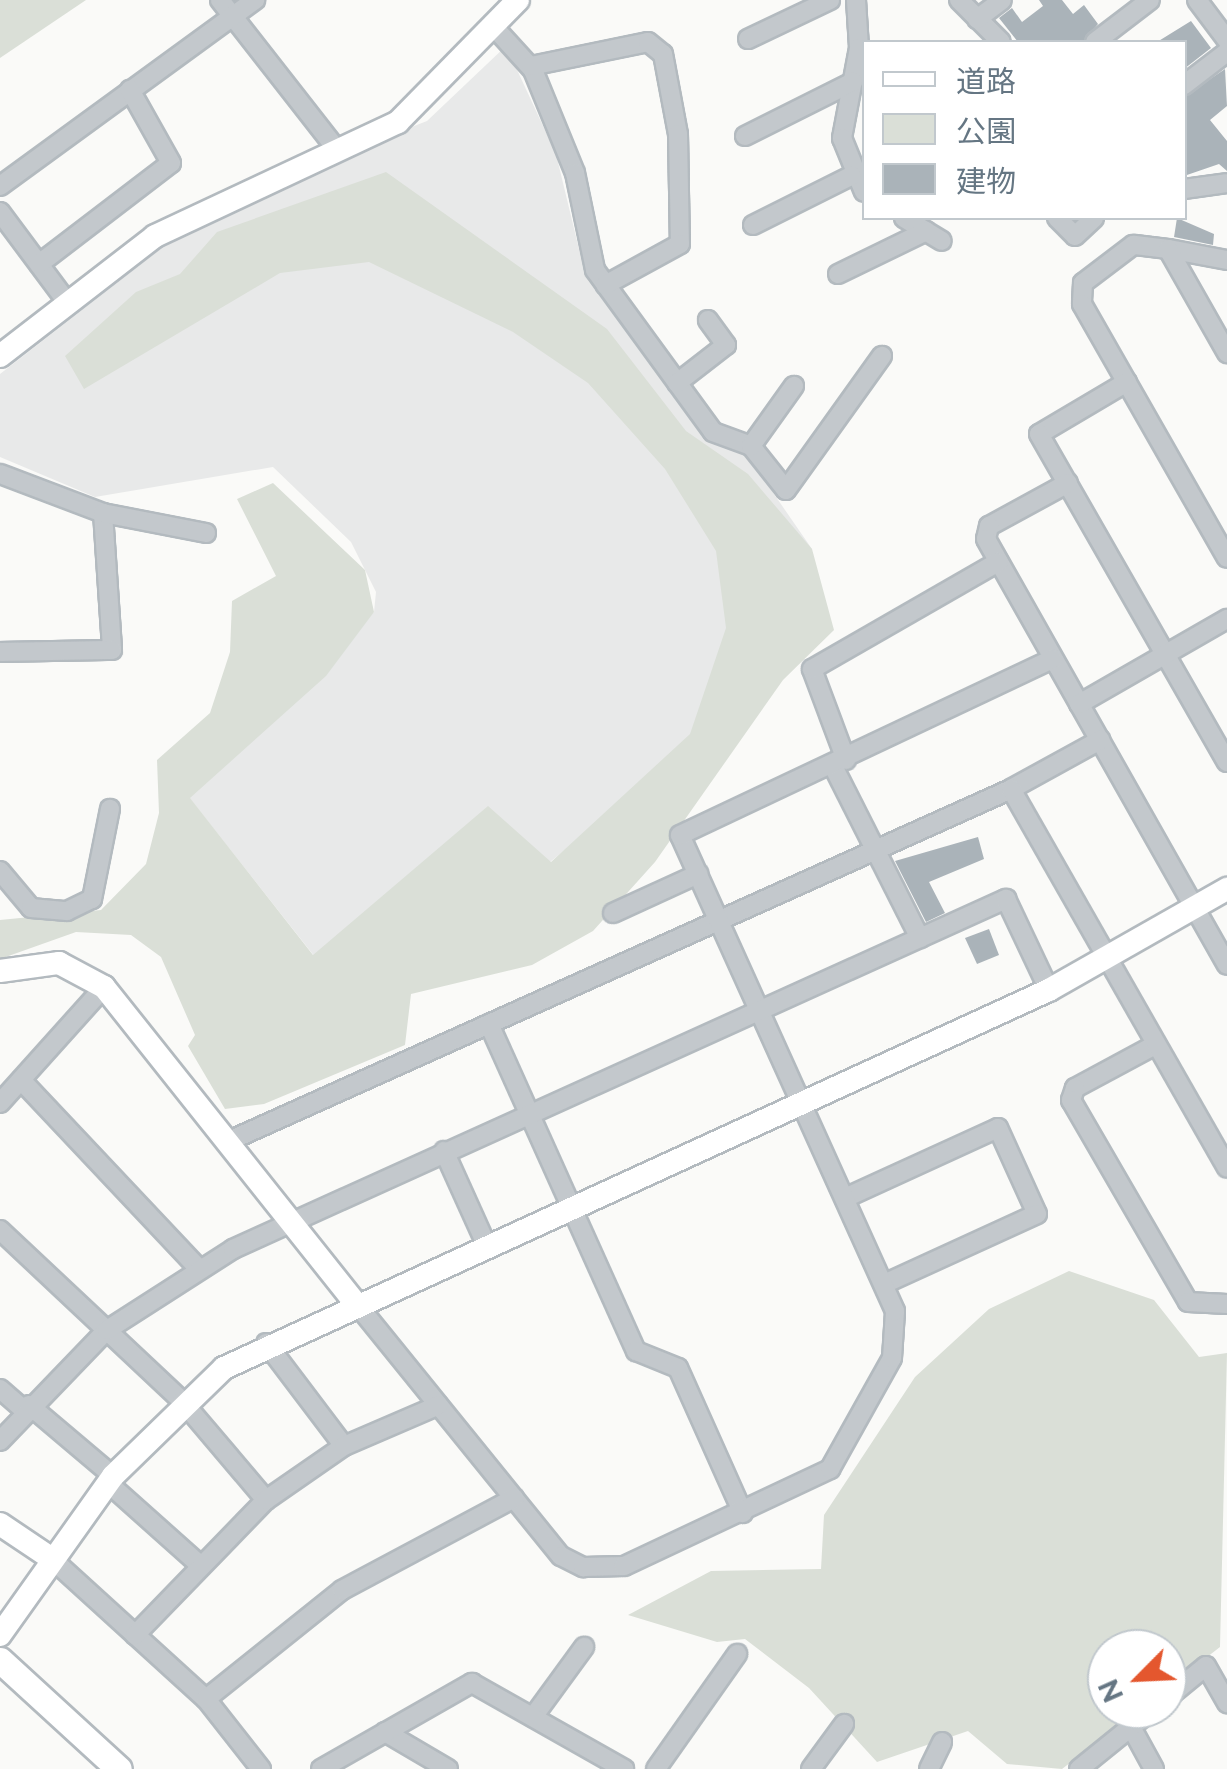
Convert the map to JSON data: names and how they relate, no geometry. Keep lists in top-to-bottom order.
{
  "legend": ["道路", "公園", "建物"],
  "north": "bottom left"
}
